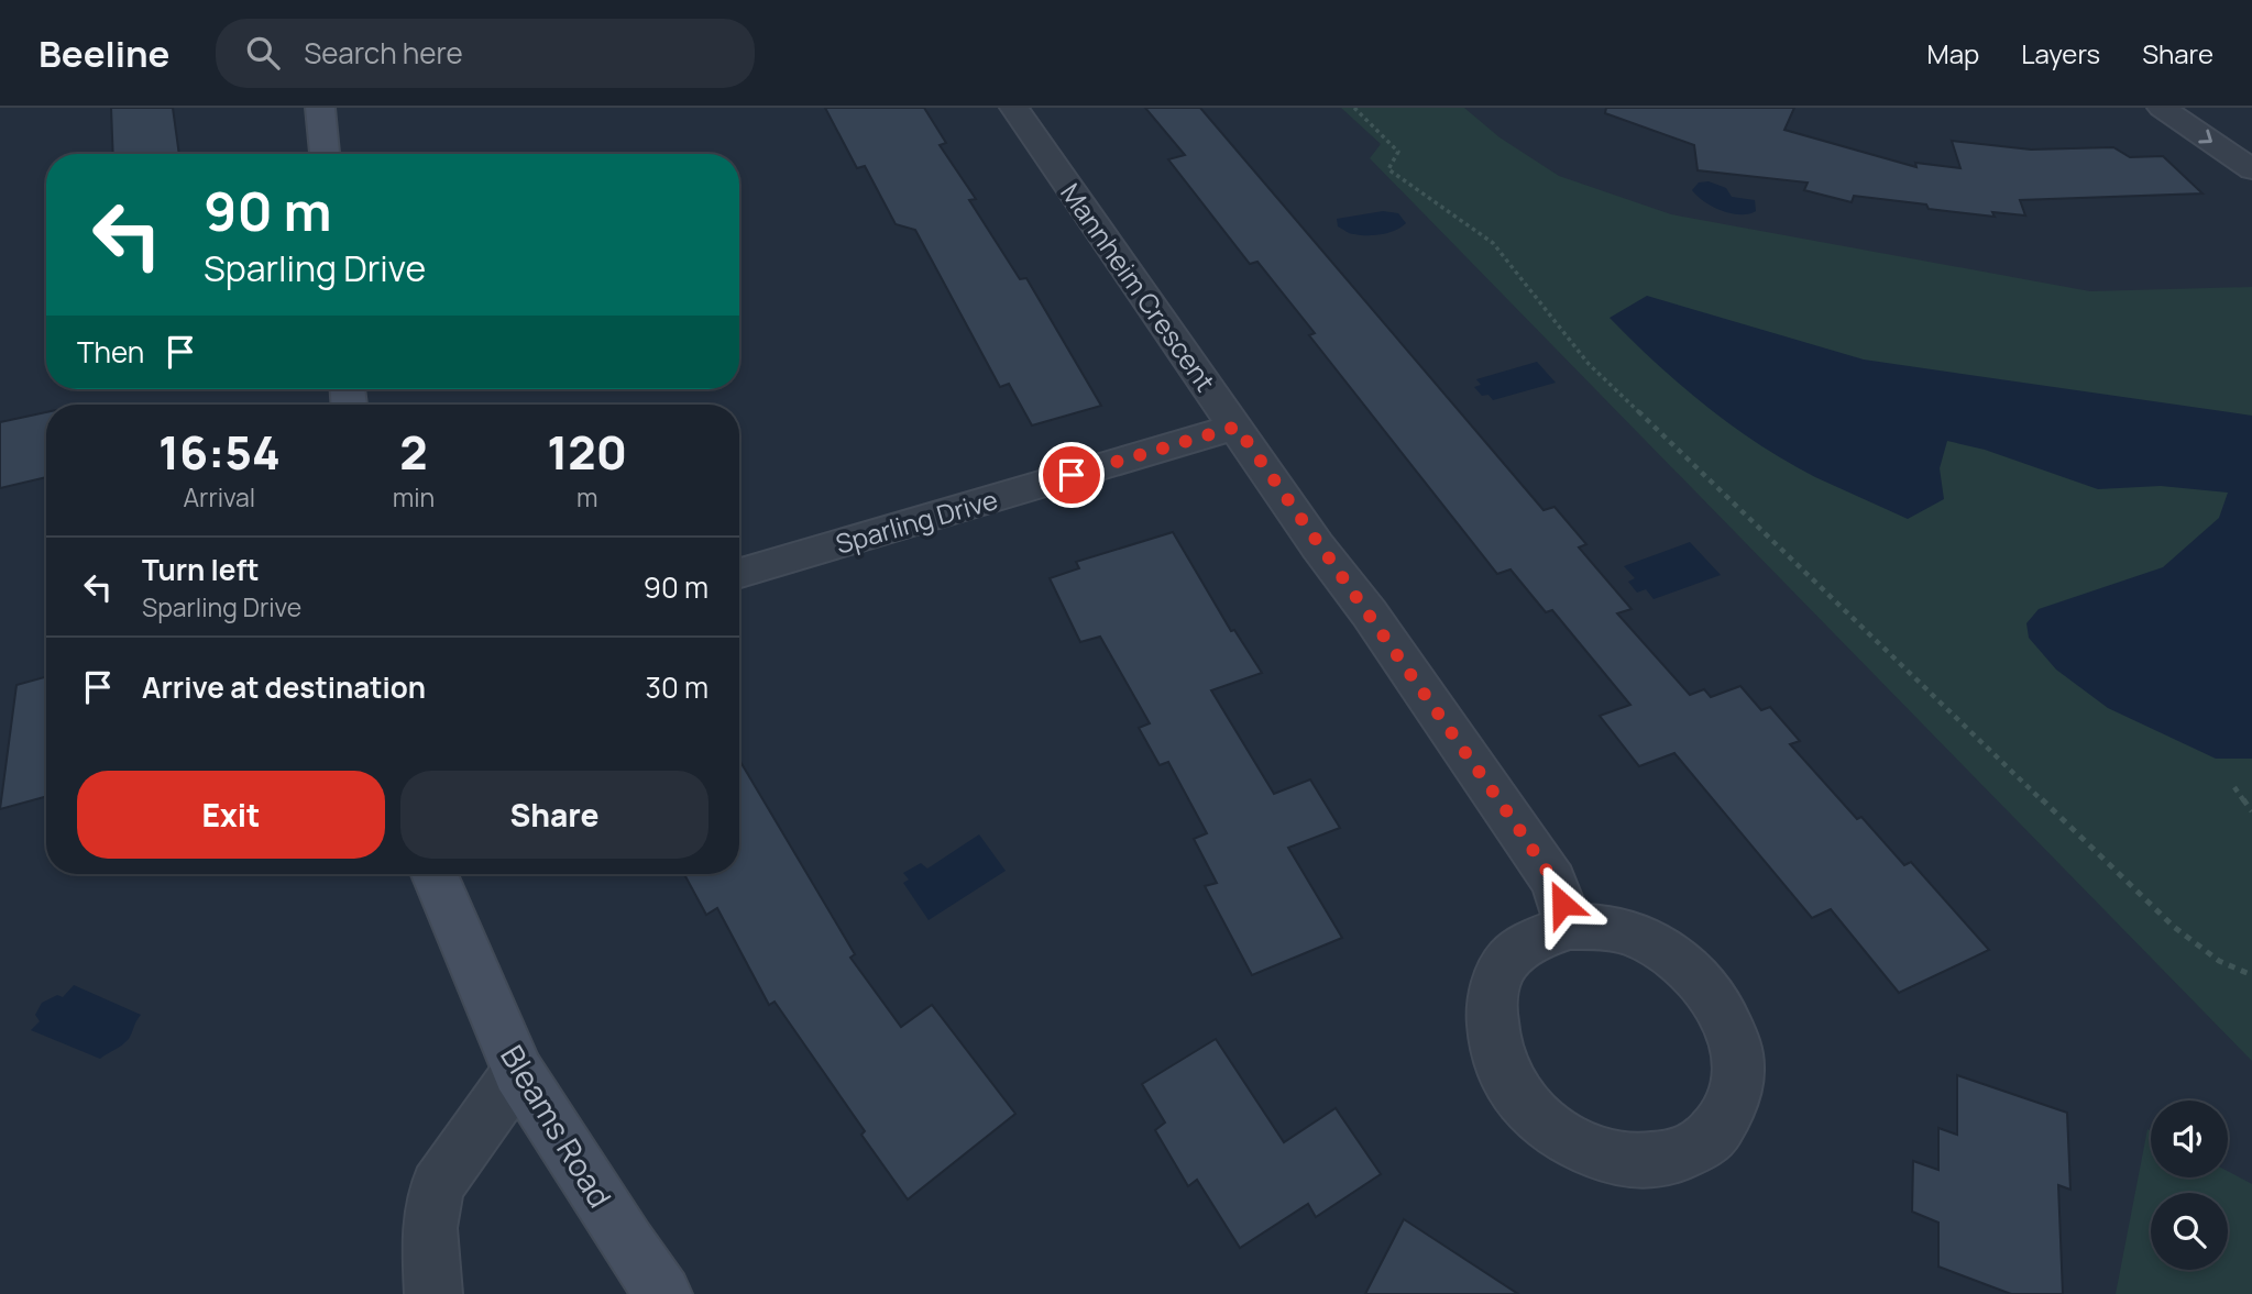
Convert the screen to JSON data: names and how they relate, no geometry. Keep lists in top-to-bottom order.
{
  "streets": {
    "main road": ["Bleams Road"],
    "street": ["Mannheim Crescent", "Sparling Drive"]
  },
  "crossings": [
    ["Mannheim Crescent", "Sparling Drive"]
  ],
  "page": {
    "header": "Beeline",
    "search": "Search here",
    "nav": ["Map", "Layers", "Share"],
    "turn": ["90 m", "Sparling Drive"],
    "then": "Then",
    "eta": [
      "16:54",
      "Arrival",
      "2",
      "min",
      "120",
      "m"
    ],
    "list": [
      {
        "name": "Turn left",
        "note": "Sparling Drive",
        "value": "90 m"
      },
      {
        "name": "Arrive at destination",
        "value": "30 m"
      }
    ],
    "buttons": ["Exit", "Share"]
  }
}
